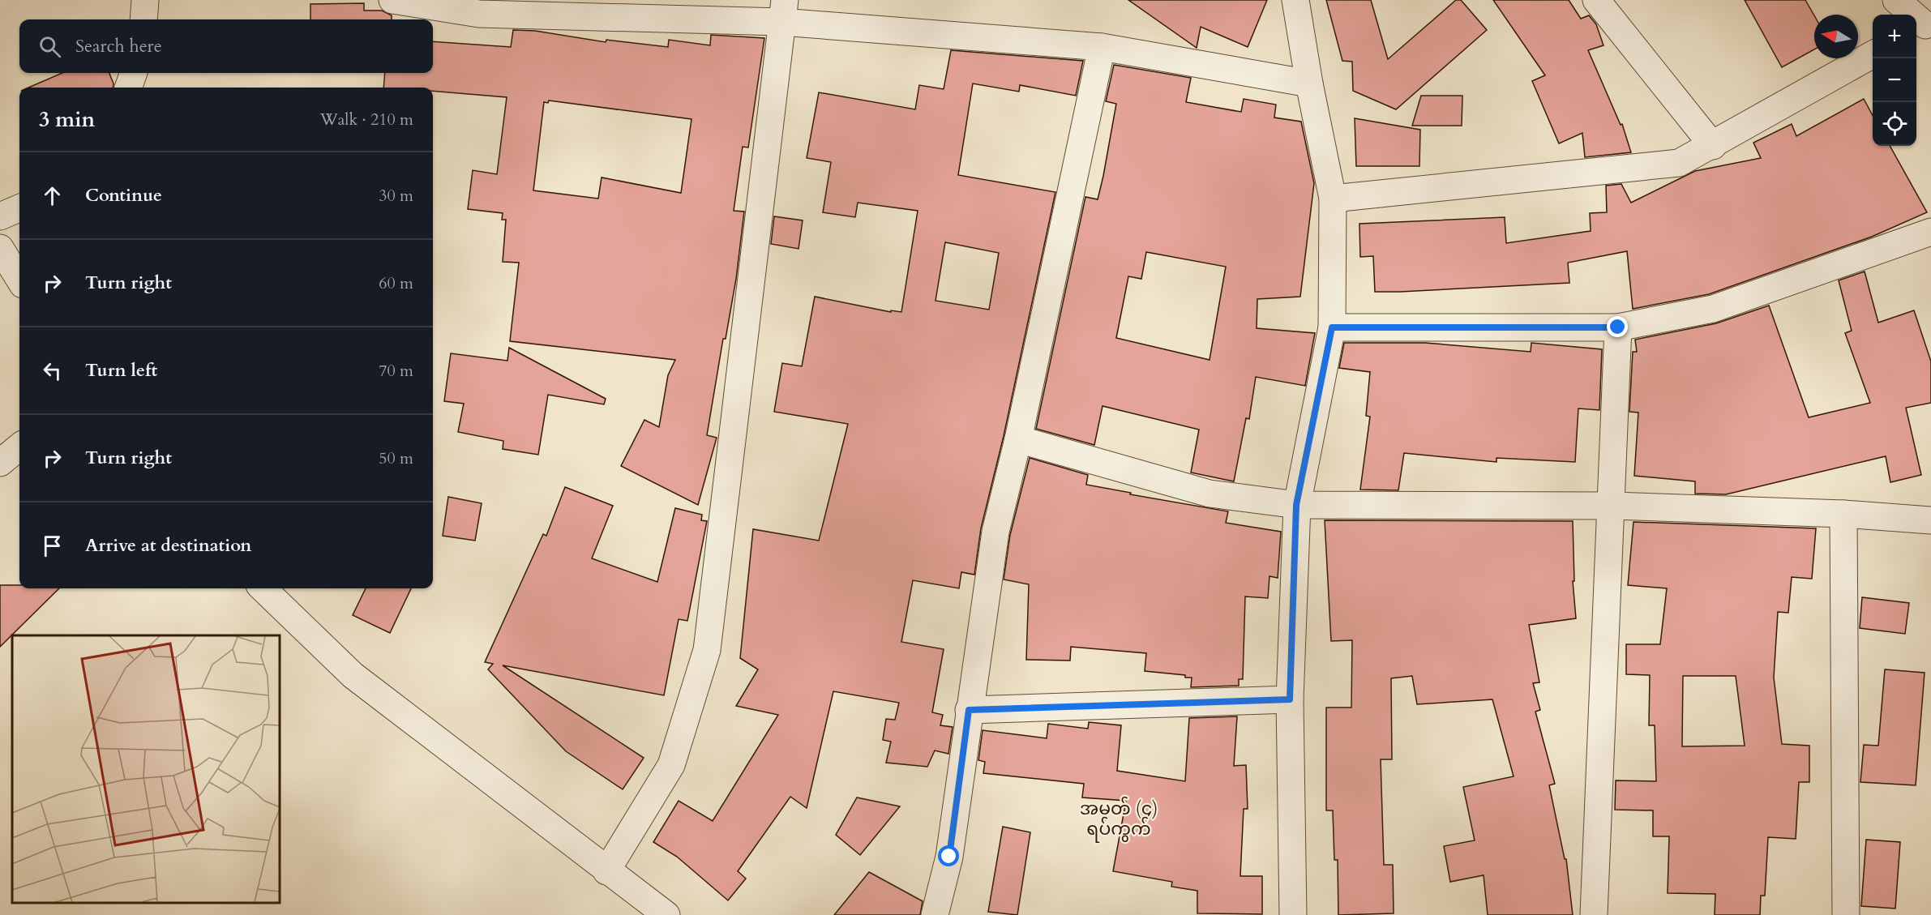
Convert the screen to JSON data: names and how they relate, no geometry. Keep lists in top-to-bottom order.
{
  "districts": ["အမှတ် (၄) ရပ်ကွက်"],
  "north": "left",
  "page": {
    "map_buttons": ["+", "−"],
    "search": "Search here",
    "heading": ["3 min", "Walk · 210 m"],
    "list": [
      ["Continue", "30 m"],
      ["Turn right", "60 m"],
      ["Turn left", "70 m"],
      ["Turn right", "50 m"],
      "Arrive at destination"
    ]
  }
}
